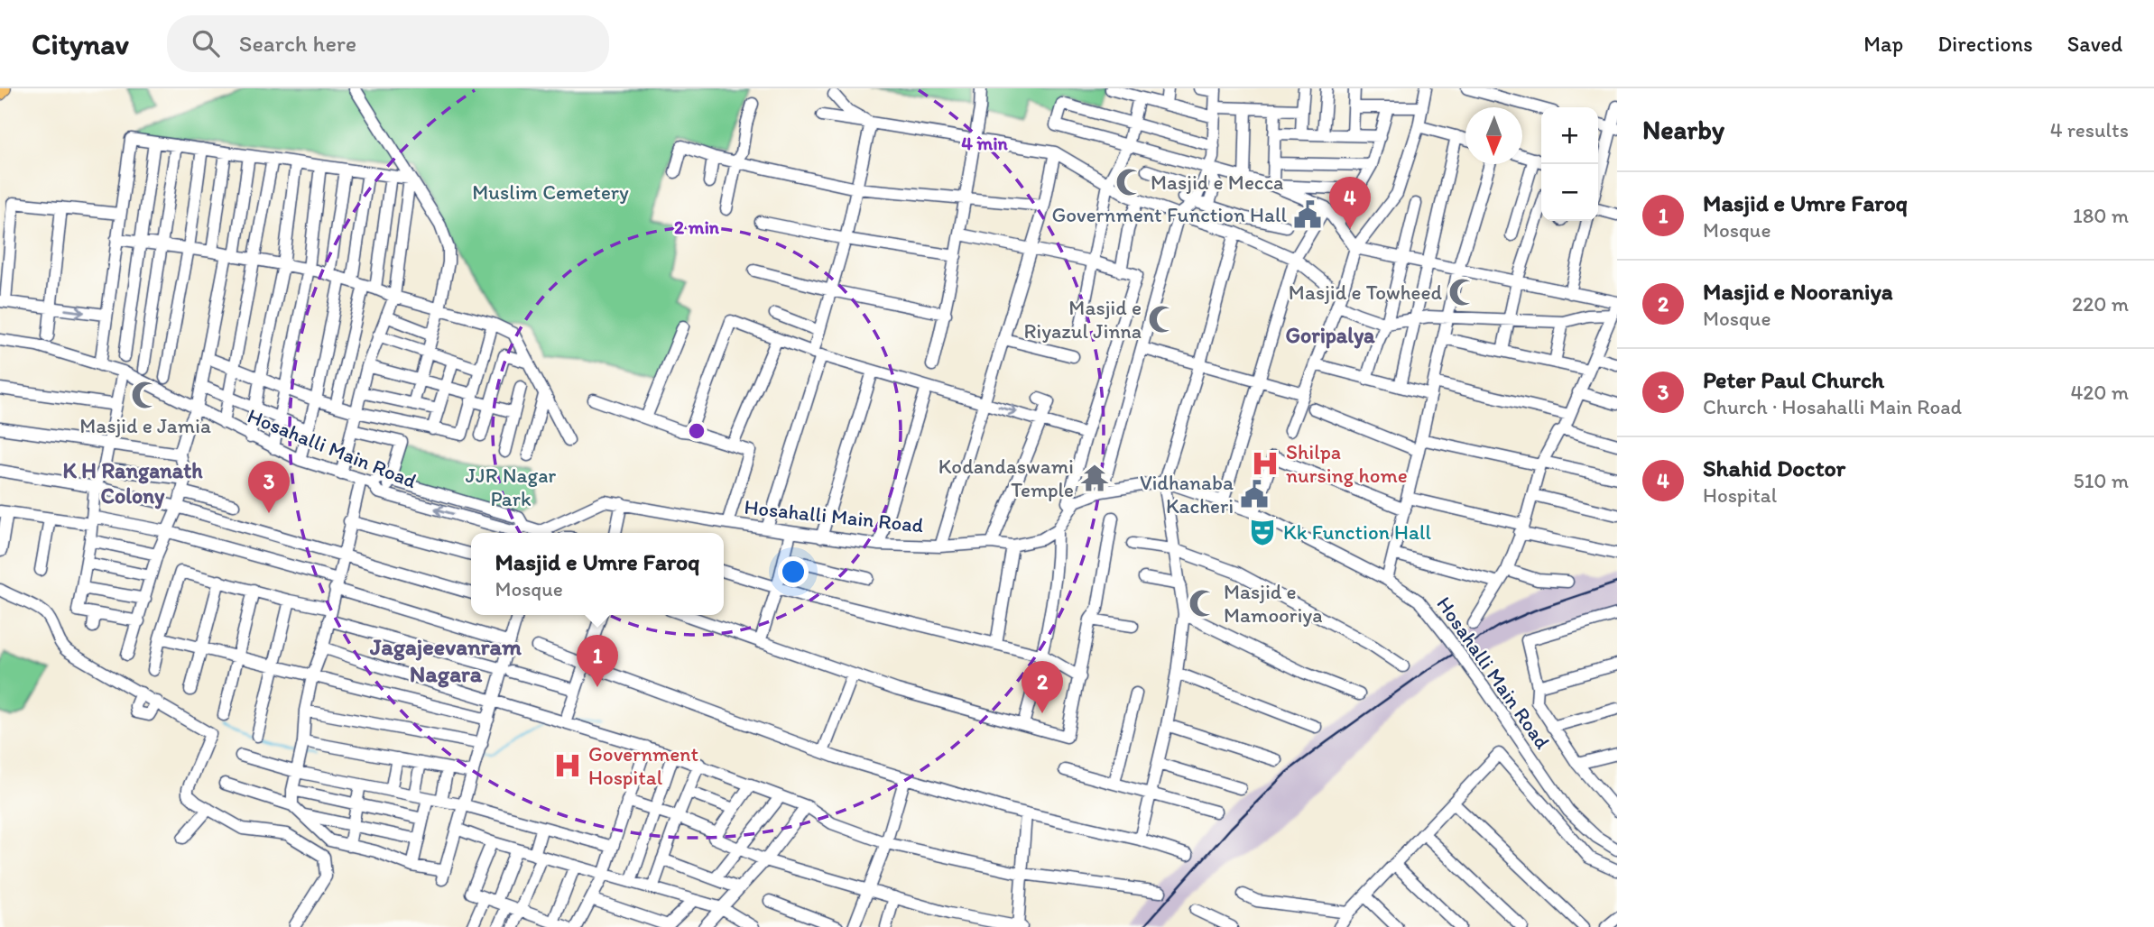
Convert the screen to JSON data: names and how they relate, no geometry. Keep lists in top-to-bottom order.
{
  "streets": {
    "street": ["Hosahalli Main Road"]
  },
  "districts": ["Goripalya", "K H Ranganath Colony", "Jagajeevanram Nagara"],
  "parks": ["Muslim Cemetery", "JJR Nagar Park"],
  "places": {
    "mosque": [
      "Masjid e Mecca",
      "Masjid e Towheed",
      "Masjid e Riyazul Jinna",
      "Masjid e Jamia",
      "Masjid e Mamooriya"
    ],
    "public building": ["Government Function Hall", "Vidhanaba Kacheri"],
    "hospital": ["Shilpa nursing home", "Government Hospital"],
    "temple": ["Kodandaswami Temple"],
    "theatre": ["Kk Function Hall"]
  },
  "north": "bottom",
  "page": {
    "header": "Citynav",
    "search": "Search here",
    "nav": ["Map", "Directions", "Saved"],
    "heading": ["Nearby", "4 results"],
    "map_buttons": ["+", "−"],
    "list": [
      {
        "mark": "1",
        "name": "Masjid e Umre Faroq",
        "note": "Mosque",
        "value": "180 m"
      },
      {
        "mark": "2",
        "name": "Masjid e Nooraniya",
        "note": "Mosque",
        "value": "220 m"
      },
      {
        "mark": "3",
        "name": "Peter Paul Church",
        "note": "Church · Hosahalli Main Road",
        "value": "420 m"
      },
      {
        "mark": "4",
        "name": "Shahid Doctor",
        "note": "Hospital",
        "value": "510 m"
      }
    ],
    "pins": [
      "4",
      "3",
      "1",
      "2"
    ],
    "popup": ["Masjid e Umre Faroq", "Mosque"]
  },
  "rings": ["4 min", "2 min"]
}
